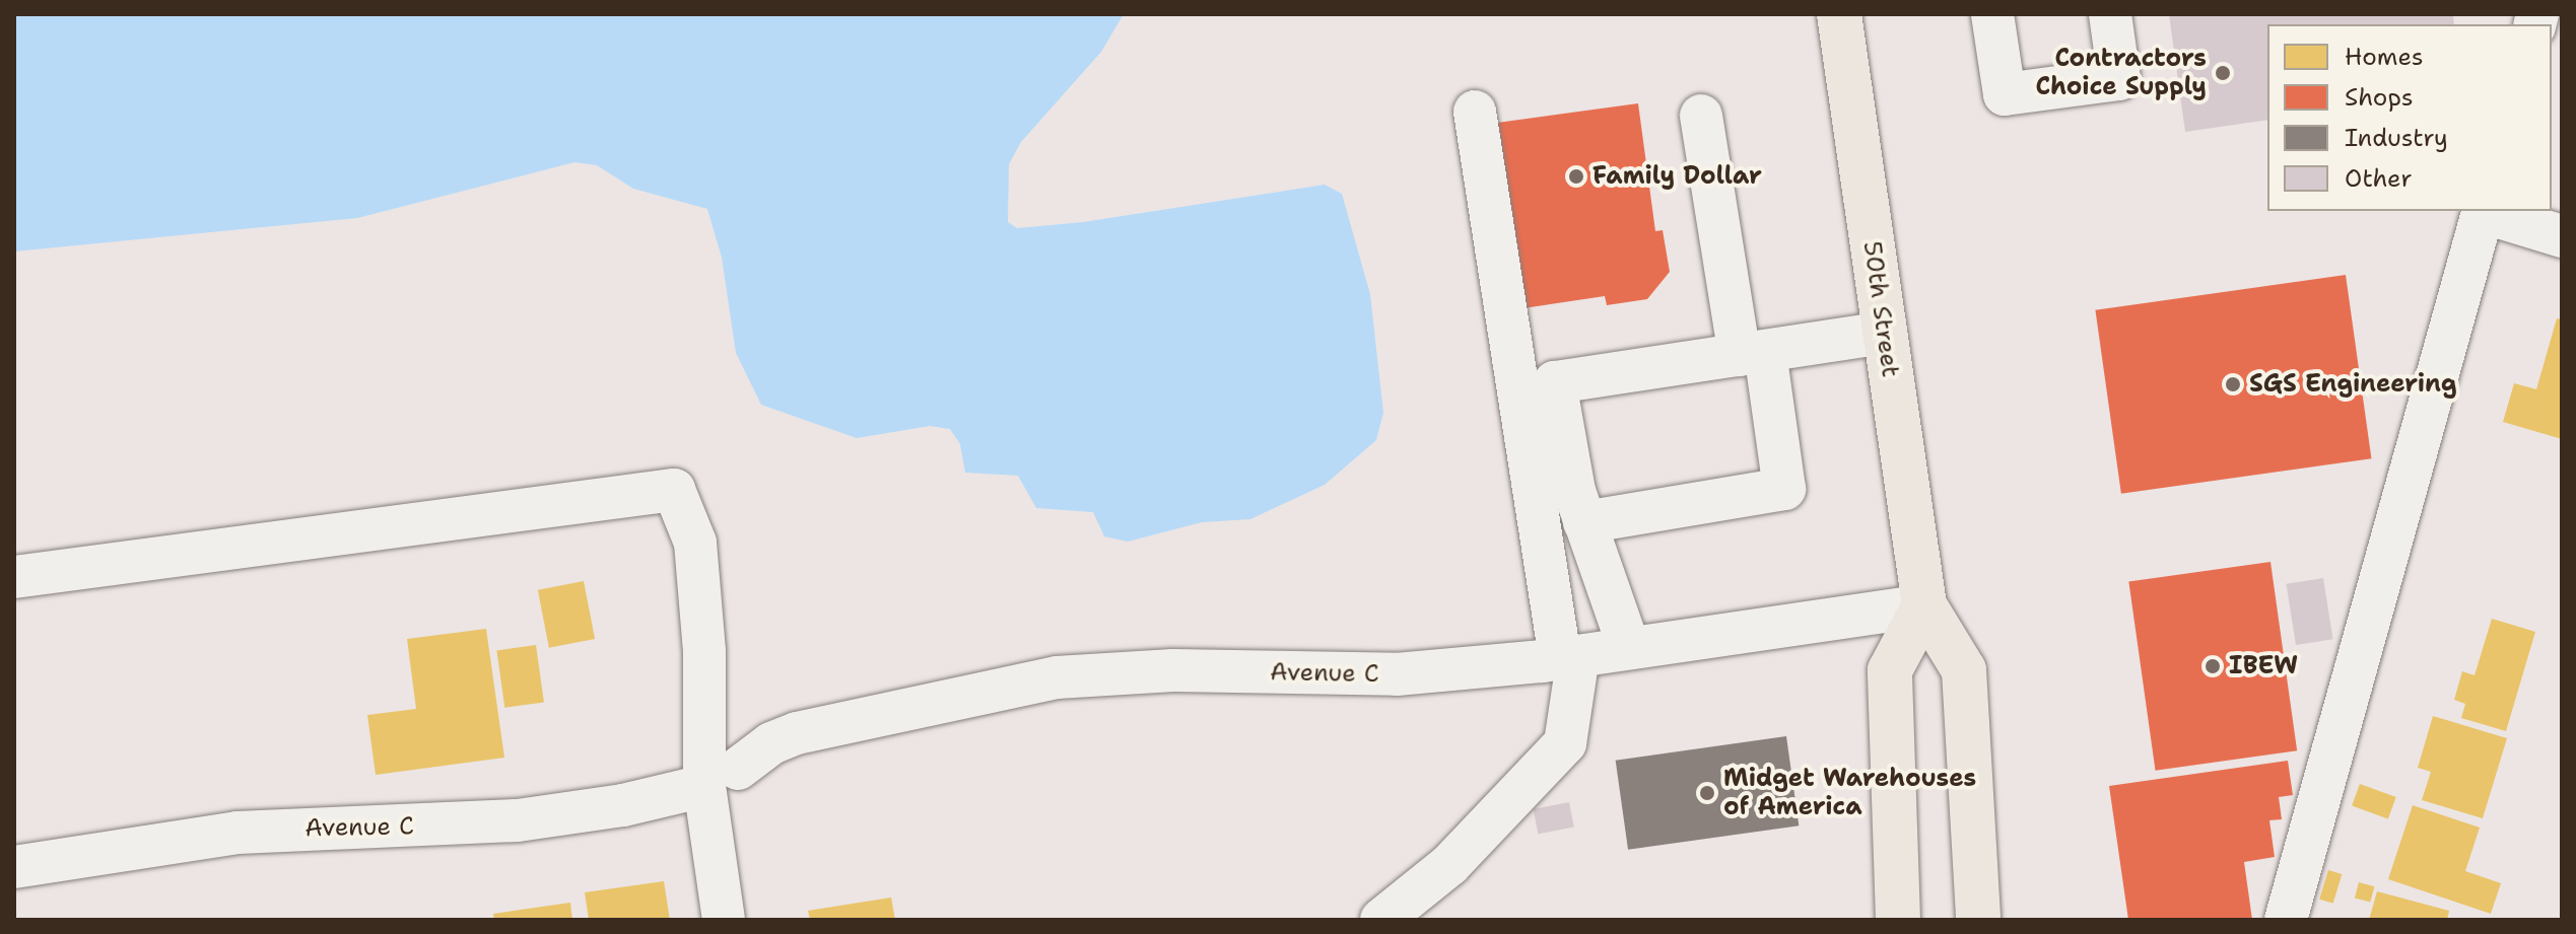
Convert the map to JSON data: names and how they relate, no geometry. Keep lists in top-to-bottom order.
{
  "streets": {
    "main road": ["50th Street"],
    "street": ["Avenue C"]
  },
  "crossings": [
    ["50th Street", "Avenue C"]
  ],
  "places": [
    "Contractors Choice Supply",
    "Family Dollar",
    "SGS Engineering",
    "IBEW",
    "Midget Warehouses of America"
  ],
  "legend": [
    "Homes",
    "Shops",
    "Industry",
    "Other"
  ]
}
